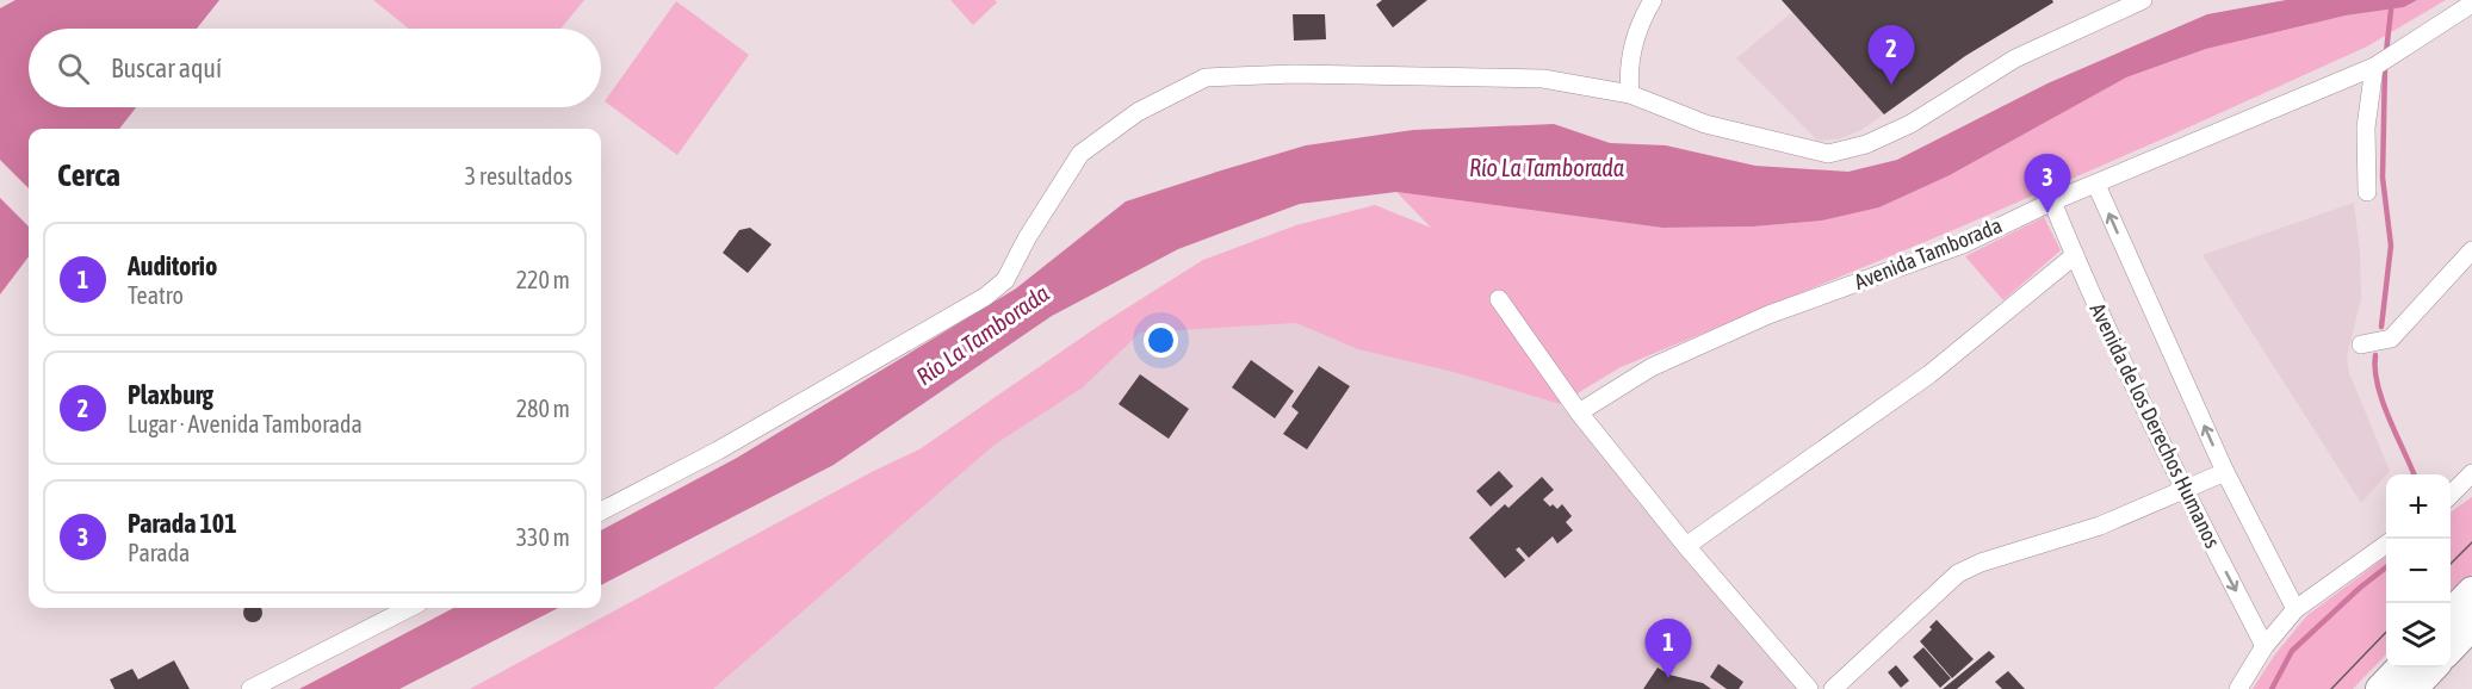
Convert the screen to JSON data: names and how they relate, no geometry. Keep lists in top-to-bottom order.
{
  "streets": {
    "street": ["Avenida Tamborada", "Avenida de los Derechos Humanos"]
  },
  "crossings": [
    ["Avenida Tamborada", "Avenida de los Derechos Humanos"]
  ],
  "water": ["Río La Tamborada"],
  "page": {
    "pins": ["2", "3", "1"],
    "search": "Buscar aquí",
    "heading": ["Cerca", "3 resultados"],
    "list": [
      {
        "mark": "1",
        "name": "Auditorio",
        "note": "Teatro",
        "value": "220 m"
      },
      {
        "mark": "2",
        "name": "Plaxburg",
        "note": "Lugar · Avenida Tamborada",
        "value": "280 m"
      },
      {
        "mark": "3",
        "name": "Parada 101",
        "note": "Parada",
        "value": "330 m"
      }
    ],
    "map_buttons": ["+", "−"]
  }
}
